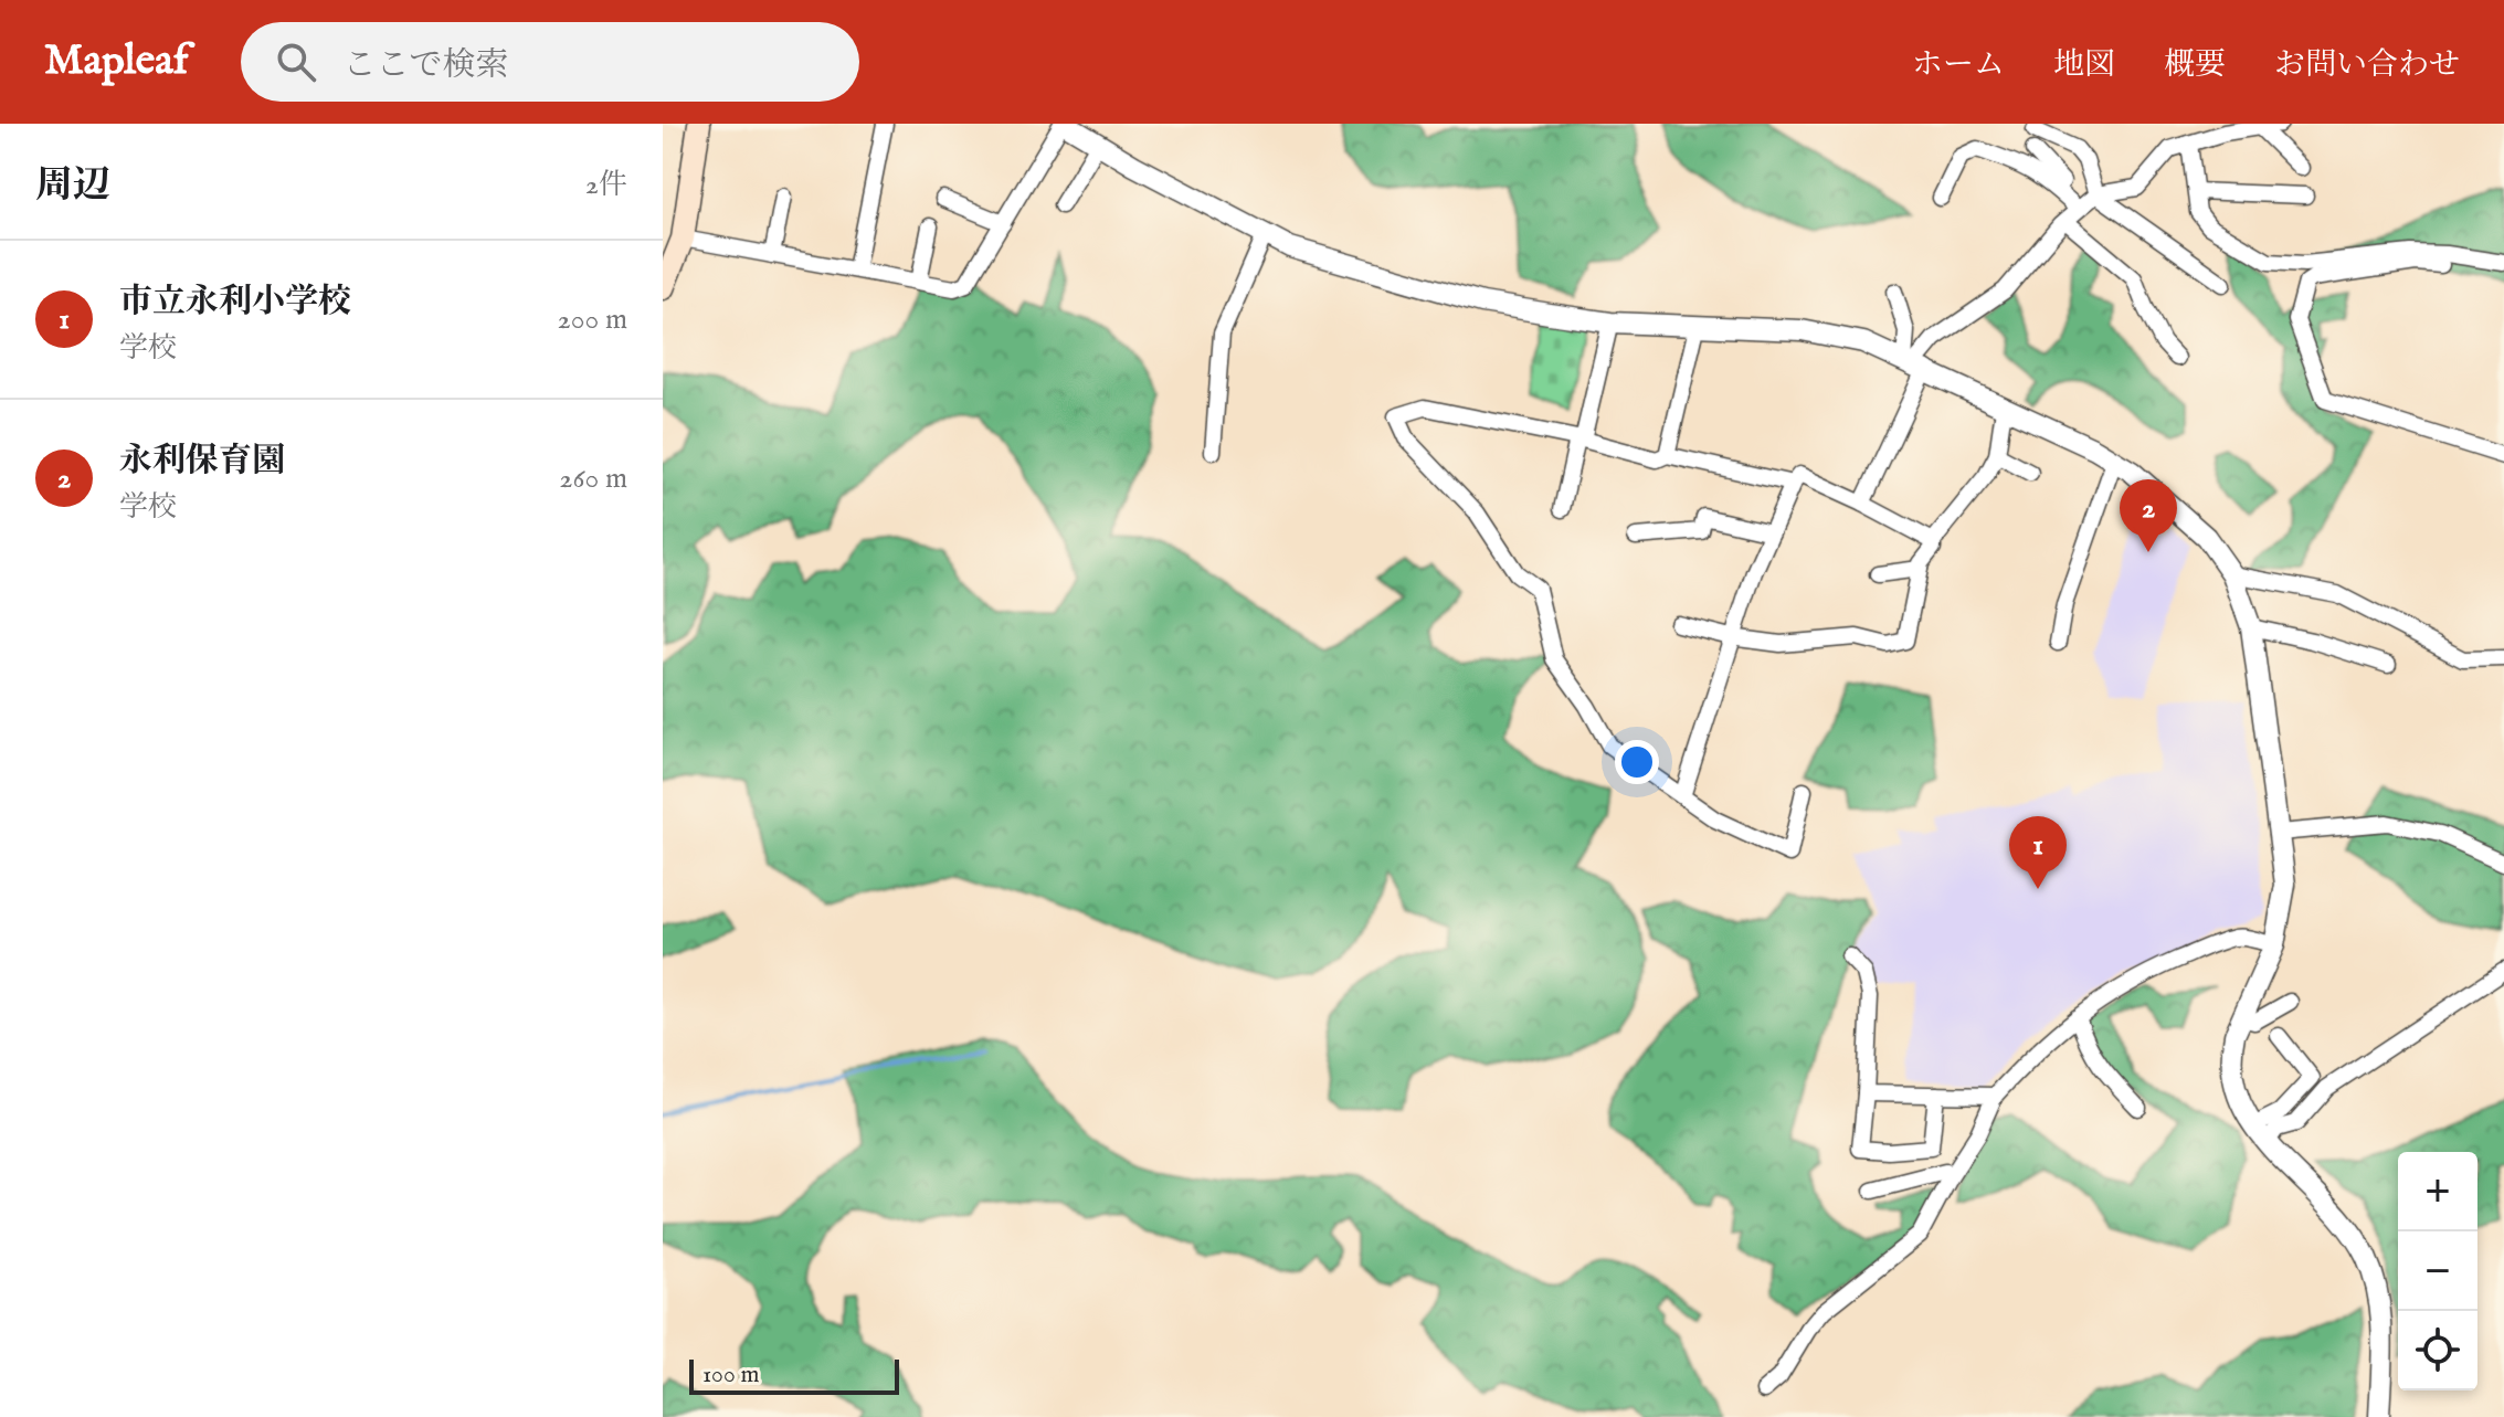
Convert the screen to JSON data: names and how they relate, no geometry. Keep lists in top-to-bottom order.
{
  "scale_bar": "100 m",
  "page": {
    "header": "Mapleaf",
    "search": "ここで検索",
    "nav": [
      "ホーム",
      "地図",
      "概要",
      "お問い合わせ"
    ],
    "heading": ["周辺", "2件"],
    "list": [
      {
        "mark": "1",
        "name": "市立永利小学校",
        "note": "学校",
        "value": "200 m"
      },
      {
        "mark": "2",
        "name": "永利保育園",
        "note": "学校",
        "value": "260 m"
      }
    ],
    "pins": ["2", "1"],
    "map_buttons": ["+", "−"],
    "scale": "100 m"
  }
}
